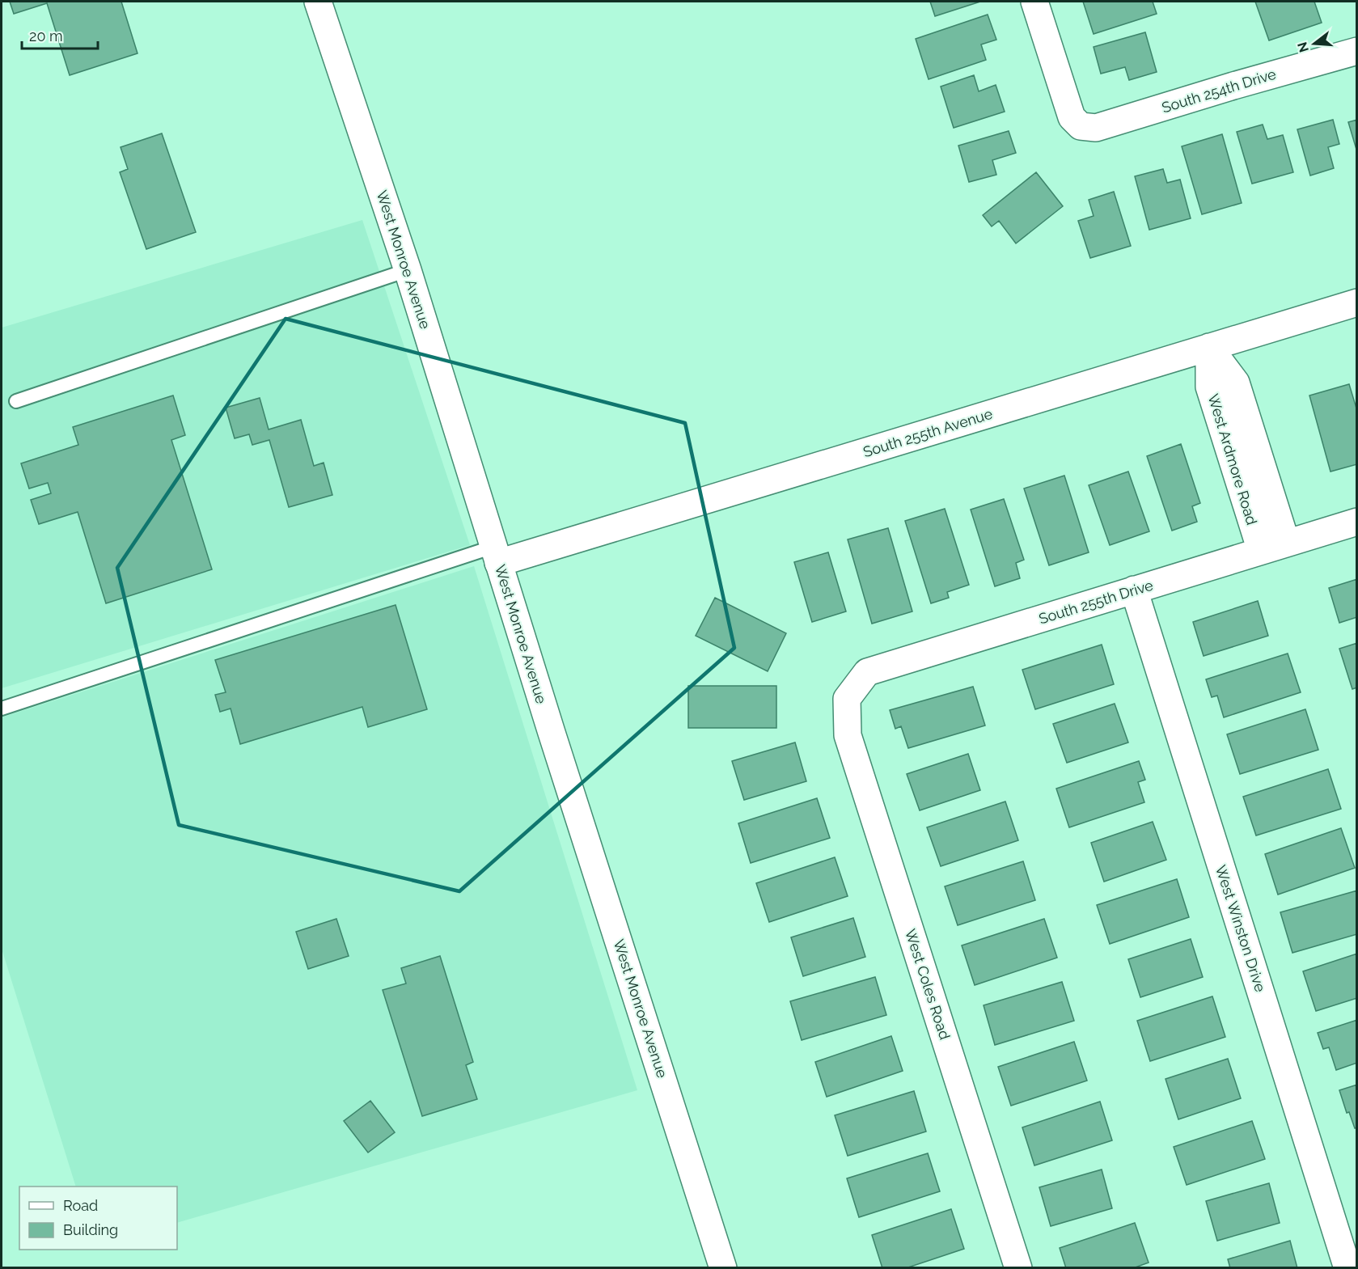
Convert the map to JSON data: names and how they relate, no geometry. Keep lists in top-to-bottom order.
{
  "streets": {
    "street": [
      "South 254th Drive",
      "West Monroe Avenue",
      "South 255th Avenue",
      "West Ardmore Road",
      "South 255th Drive",
      "West Winston Drive",
      "West Coles Road"
    ]
  },
  "crossings": [
    ["West Monroe Avenue", "South 255th Avenue"],
    ["South 255th Avenue", "West Ardmore Road"],
    ["West Ardmore Road", "South 255th Drive"],
    ["South 255th Drive", "West Winston Drive"],
    ["South 255th Drive", "West Coles Road"]
  ],
  "legend": ["Road", "Building"],
  "scale_bar": "20 m",
  "north": "left"
}
